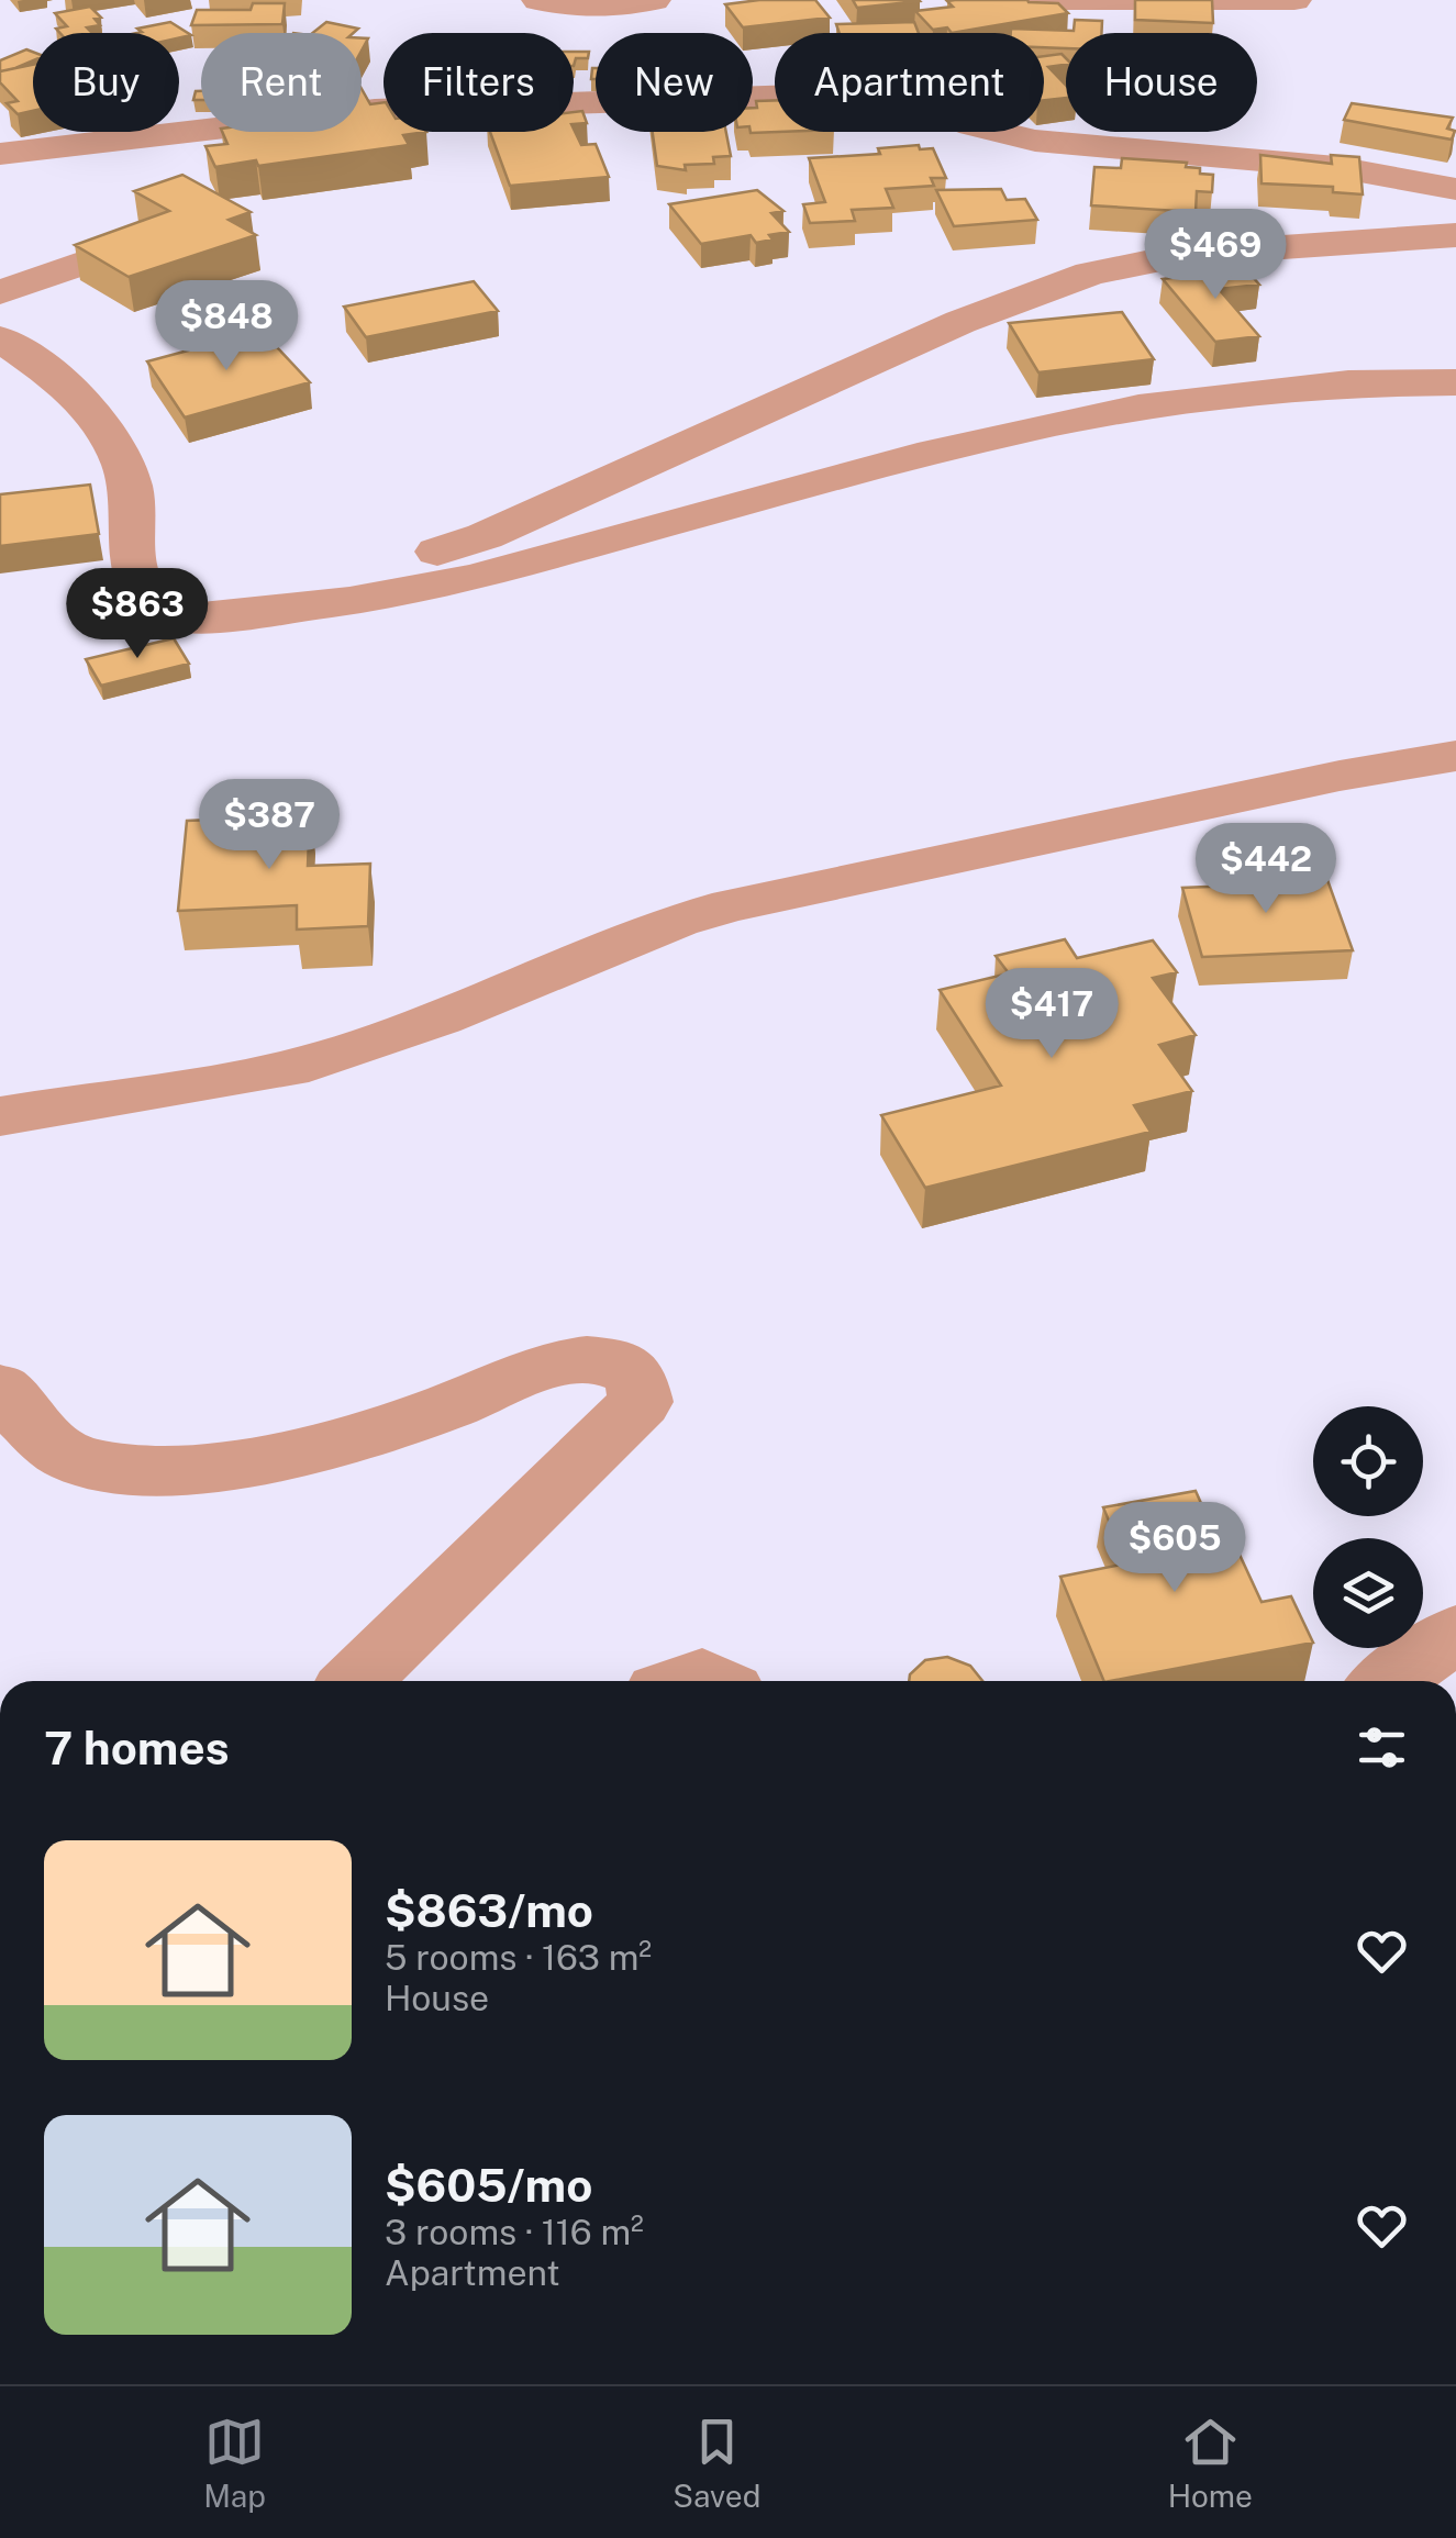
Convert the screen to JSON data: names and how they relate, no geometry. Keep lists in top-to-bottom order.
{
  "page": {
    "chip": [
      "Buy",
      "Rent",
      "Filters",
      "New",
      "Apartment",
      "House"
    ],
    "price": [
      "$469",
      "$848",
      "$863",
      "$387",
      "$442",
      "$417",
      "$605"
    ],
    "heading": "7 homes",
    "list": [
      {
        "name": "$863/mo",
        "note": "5 rooms · 163 m² · House"
      },
      {
        "name": "$605/mo",
        "note": "3 rooms · 116 m² · Apartment"
      }
    ],
    "tabs": ["Map", "Saved", "Home"]
  }
}
